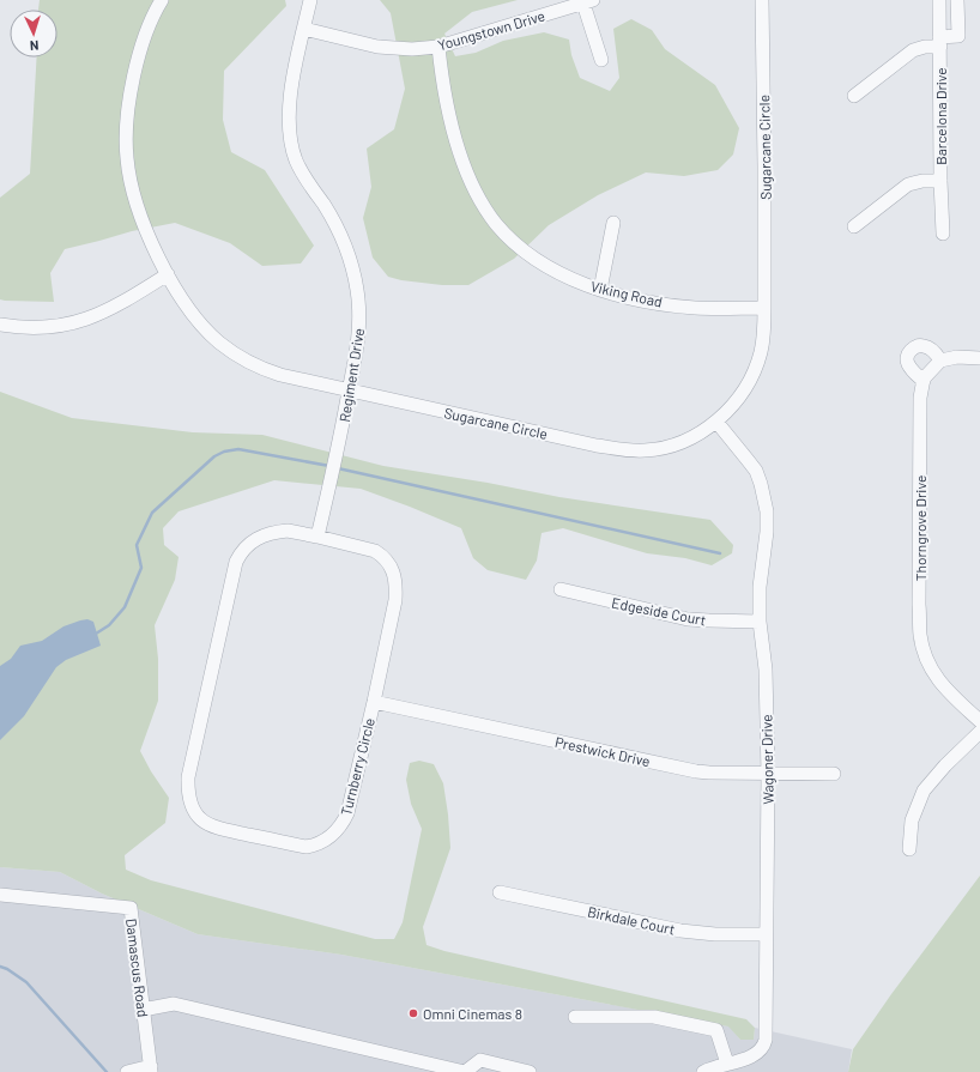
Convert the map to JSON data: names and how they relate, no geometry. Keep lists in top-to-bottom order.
{
  "streets": {
    "street": [
      "Youngstown Drive",
      "Barcelona Drive",
      "Sugarcane Circle",
      "Viking Road",
      "Regiment Drive",
      "Thorngrove Drive",
      "Edgeside Court",
      "Prestwick Drive",
      "Wagoner Drive",
      "Turnberry Circle",
      "Birkdale Court",
      "Damascus Road"
    ]
  },
  "crossings": [
    ["Youngstown Drive", "Viking Road"],
    ["Youngstown Drive", "Regiment Drive"],
    ["Sugarcane Circle", "Viking Road"],
    ["Sugarcane Circle", "Regiment Drive"],
    ["Sugarcane Circle", "Wagoner Drive"],
    ["Regiment Drive", "Turnberry Circle"],
    ["Edgeside Court", "Wagoner Drive"],
    ["Prestwick Drive", "Wagoner Drive"],
    ["Prestwick Drive", "Turnberry Circle"],
    ["Wagoner Drive", "Birkdale Court"]
  ],
  "places": ["Omni Cinemas 8"],
  "north": "bottom"
}
